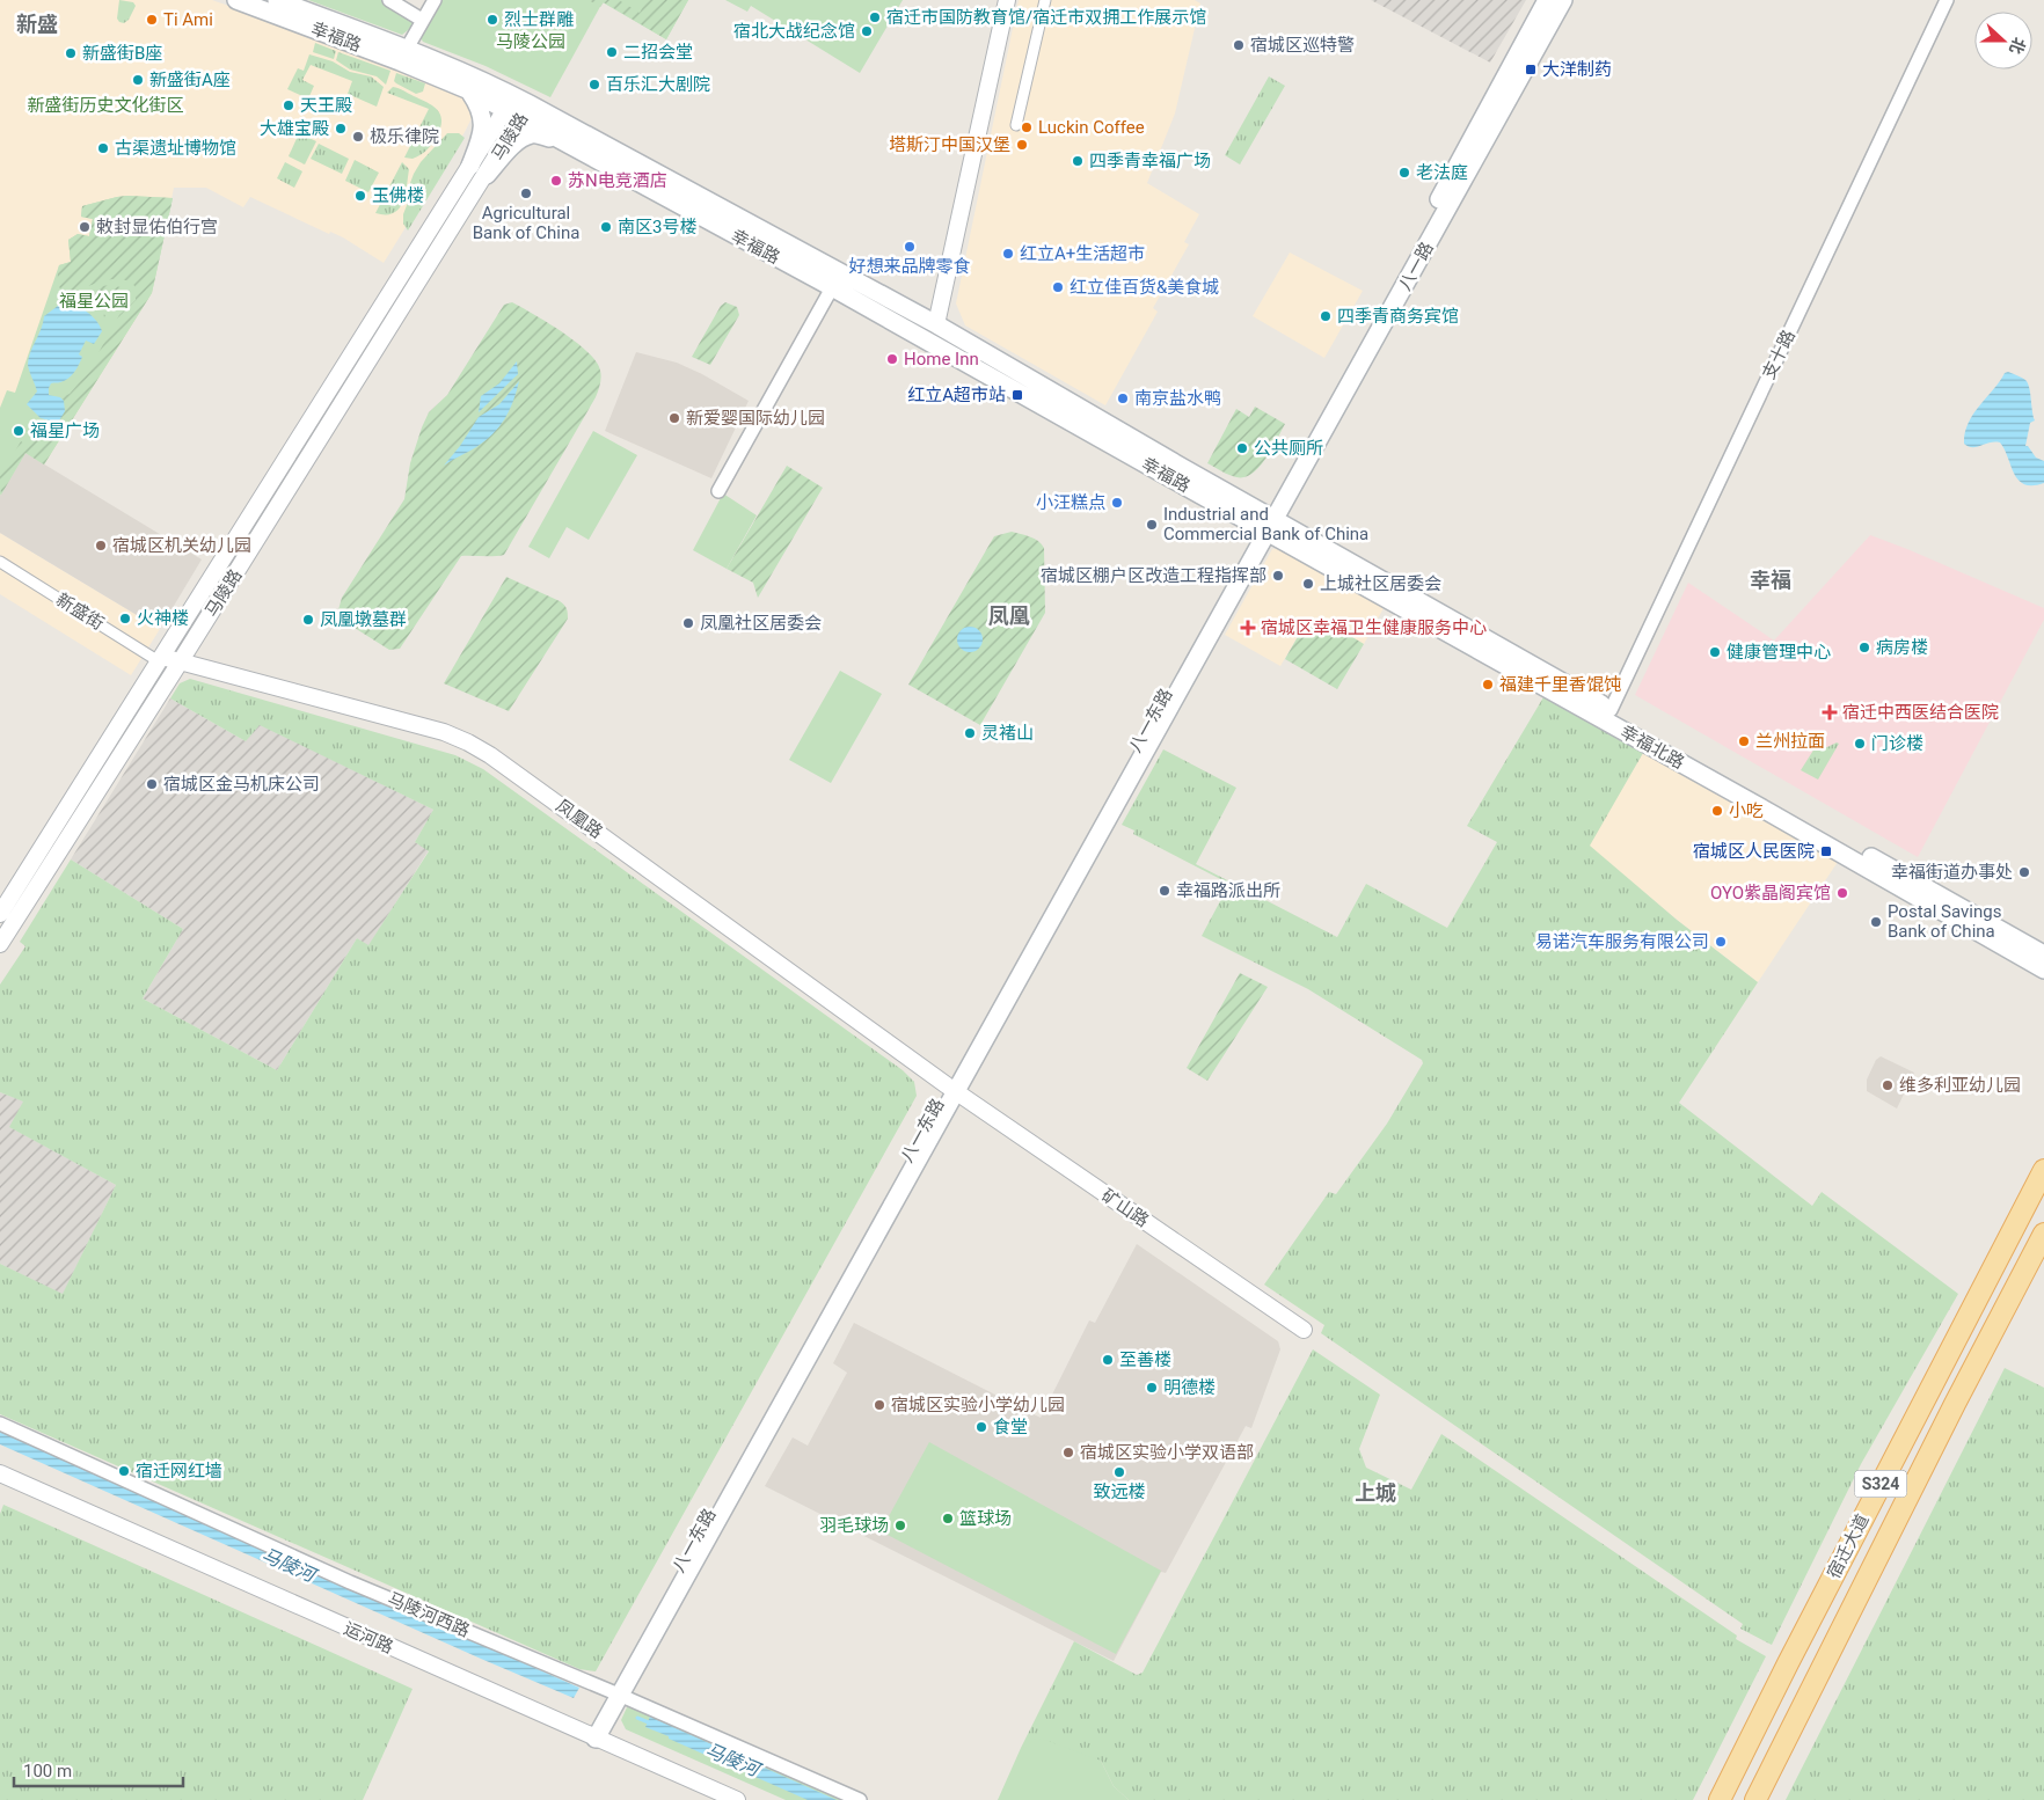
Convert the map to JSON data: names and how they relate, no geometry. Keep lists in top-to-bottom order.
{
  "streets": {
    "main road": [
      "幸福路",
      "八一路",
      "八一东路",
      "幸福北路",
      "S324",
      "宿迁大道"
    ],
    "street": [
      "马陵路",
      "支十路",
      "新盛街",
      "凤凰路",
      "矿山路",
      "马陵河西路",
      "运河路"
    ]
  },
  "crossings": [
    ["幸福路", "马陵路"],
    ["幸福路", "八一路"],
    ["幸福路", "八一东路"],
    ["幸福路", "幸福北路"],
    ["马陵路", "新盛街"],
    ["马陵路", "凤凰路"],
    ["八一路", "八一东路"],
    ["八一路", "幸福北路"],
    ["支十路", "幸福北路"],
    ["新盛街", "凤凰路"],
    ["八一东路", "幸福北路"],
    ["八一东路", "凤凰路"],
    ["八一东路", "矿山路"],
    ["八一东路", "马陵河西路"],
    ["八一东路", "运河路"],
    ["凤凰路", "矿山路"]
  ],
  "districts": [
    "新盛",
    "幸福",
    "凤凰",
    "上城"
  ],
  "water": ["马陵河"],
  "parks": ["马陵公园", "新盛街历史文化街区", "福星公园"],
  "places": {
    "other": [
      "宿迁市国防教育馆/宿迁市双拥工作展示馆",
      "Ti Ami",
      "烈士群雕",
      "宿北大战纪念馆",
      "宿城区巡特警",
      "二招会堂",
      "新盛街B座",
      "新盛街A座",
      "百乐汇大剧院",
      "天王殿",
      "Luckin Coffee",
      "大雄宝殿",
      "极乐律院",
      "塔斯汀中国汉堡",
      "古渠遗址博物馆",
      "四季青幸福广场",
      "老法庭",
      "苏N电竞酒店",
      "Agricultural Bank of China",
      "玉佛楼",
      "敕封显佑伯行宫",
      "南区3号楼",
      "好想来品牌零食",
      "红立A+生活超市",
      "红立佳百货&美食城",
      "四季青商务宾馆",
      "Home Inn",
      "南京盐水鸭",
      "新爱婴国际幼儿园",
      "福星广场",
      "公共厕所",
      "小汪糕点",
      "Industrial and Commercial Bank of China",
      "宿城区机关幼儿园",
      "宿城区棚户区改造工程指挥部",
      "上城社区居委会",
      "火神楼",
      "凤凰墩墓群",
      "凤凰社区居委会",
      "病房楼",
      "健康管理中心",
      "福建千里香馄饨",
      "灵褚山",
      "兰州拉面",
      "门诊楼",
      "宿城区金马机床公司",
      "小吃",
      "幸福街道办事处",
      "幸福路派出所",
      "OYO紫晶阁宾馆",
      "Postal Savings Bank of China",
      "易诺汽车服务有限公司",
      "维多利亚幼儿园",
      "至善楼",
      "明德楼",
      "宿城区实验小学幼儿园",
      "食堂",
      "宿城区实验小学双语部",
      "宿迁网红墙",
      "致远楼",
      "篮球场",
      "羽毛球场"
    ],
    "transit": ["大洋制药", "红立A超市站", "宿城区人民医院"],
    "health": ["宿城区幸福卫生健康服务中心", "宿迁中西医结合医院"]
  },
  "scale_bar": "100 m",
  "north": "right"
}
